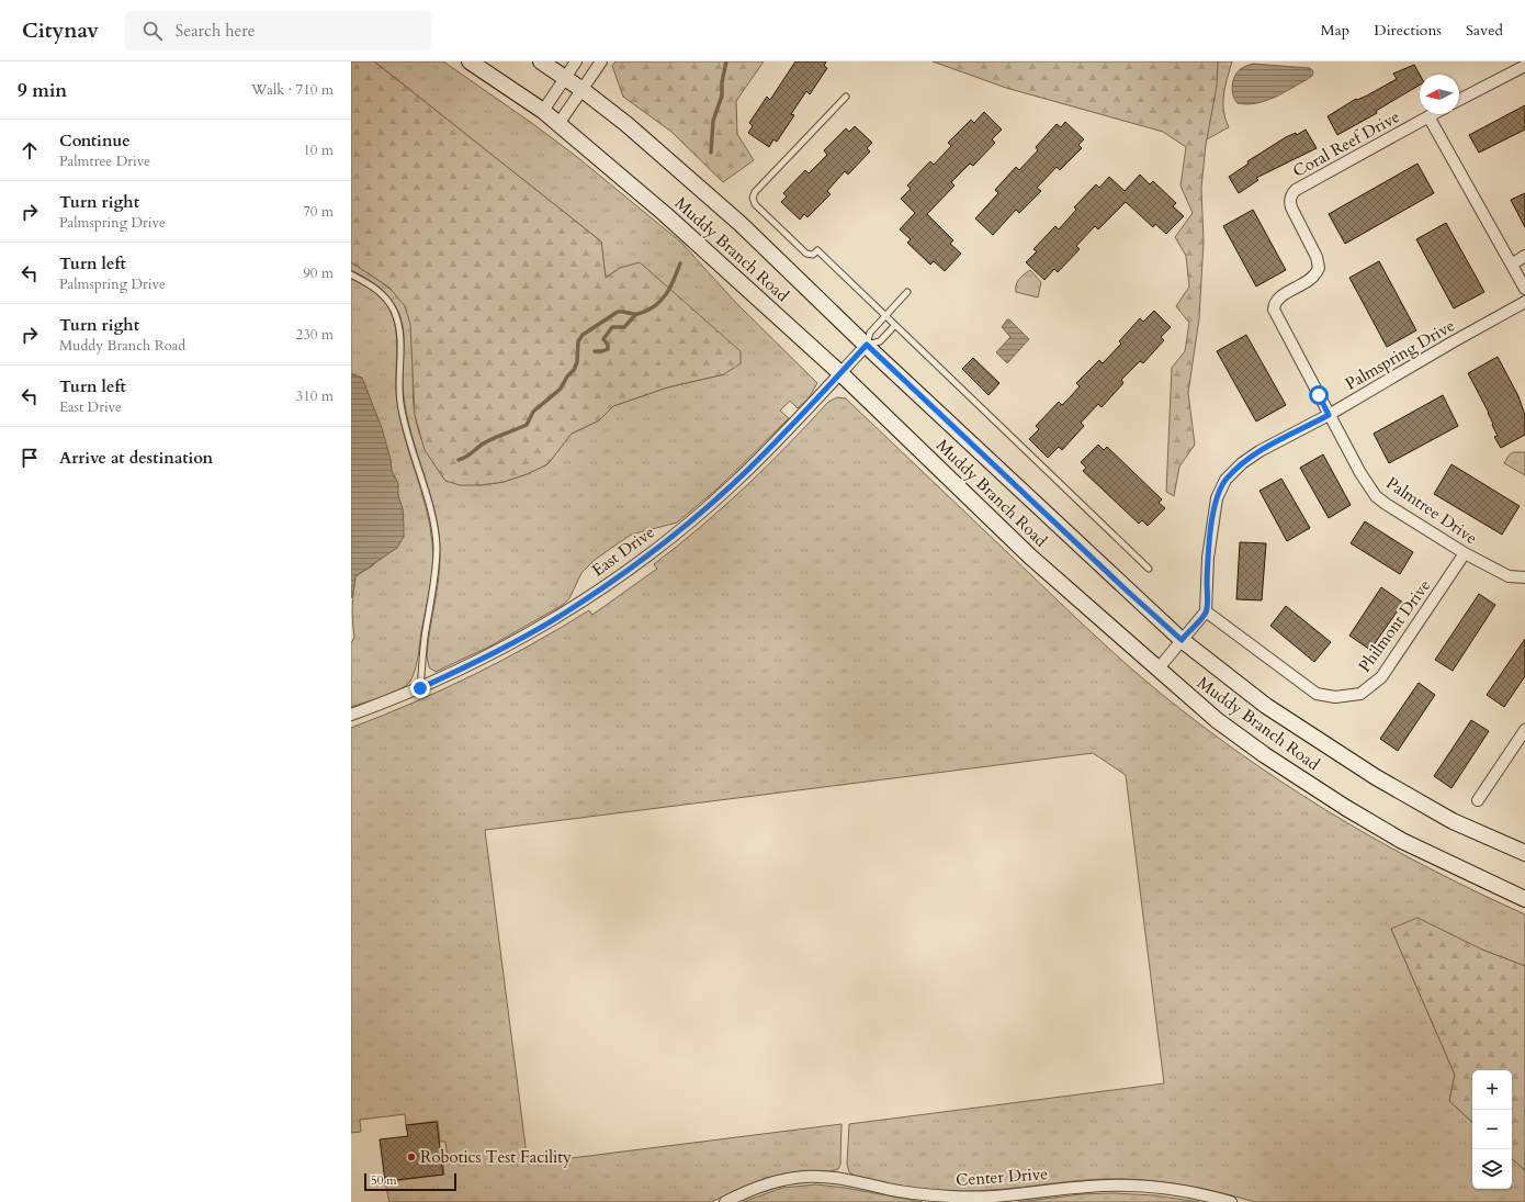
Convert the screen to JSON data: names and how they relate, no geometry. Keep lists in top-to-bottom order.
{
  "streets": {
    "main road": ["Muddy Branch Road"],
    "street": [
      "Coral Reef Drive",
      "Palmspring Drive",
      "Palmtree Drive",
      "East Drive",
      "Philmont Drive",
      "Center Drive"
    ]
  },
  "crossings": [
    ["Coral Reef Drive", "Palmtree Drive"],
    ["Muddy Branch Road", "East Drive"],
    ["Palmspring Drive", "Palmtree Drive"],
    ["Palmspring Drive", "Philmont Drive"],
    ["Palmtree Drive", "Philmont Drive"]
  ],
  "places": ["Robotics Test Facility"],
  "scale_bar": "50 m",
  "north": "left",
  "page": {
    "header": "Citynav",
    "search": "Search here",
    "nav": ["Map", "Directions", "Saved"],
    "heading": ["9 min", "Walk · 710 m"],
    "list": [
      ["Continue", "Palmtree Drive", "10 m"],
      ["Turn right", "Palmspring Drive", "70 m"],
      ["Turn left", "Palmspring Drive", "90 m"],
      ["Turn right", "Muddy Branch Road", "230 m"],
      ["Turn left", "East Drive", "310 m"],
      "Arrive at destination"
    ],
    "map_buttons": ["+", "−"],
    "scale": "50 m"
  }
}
